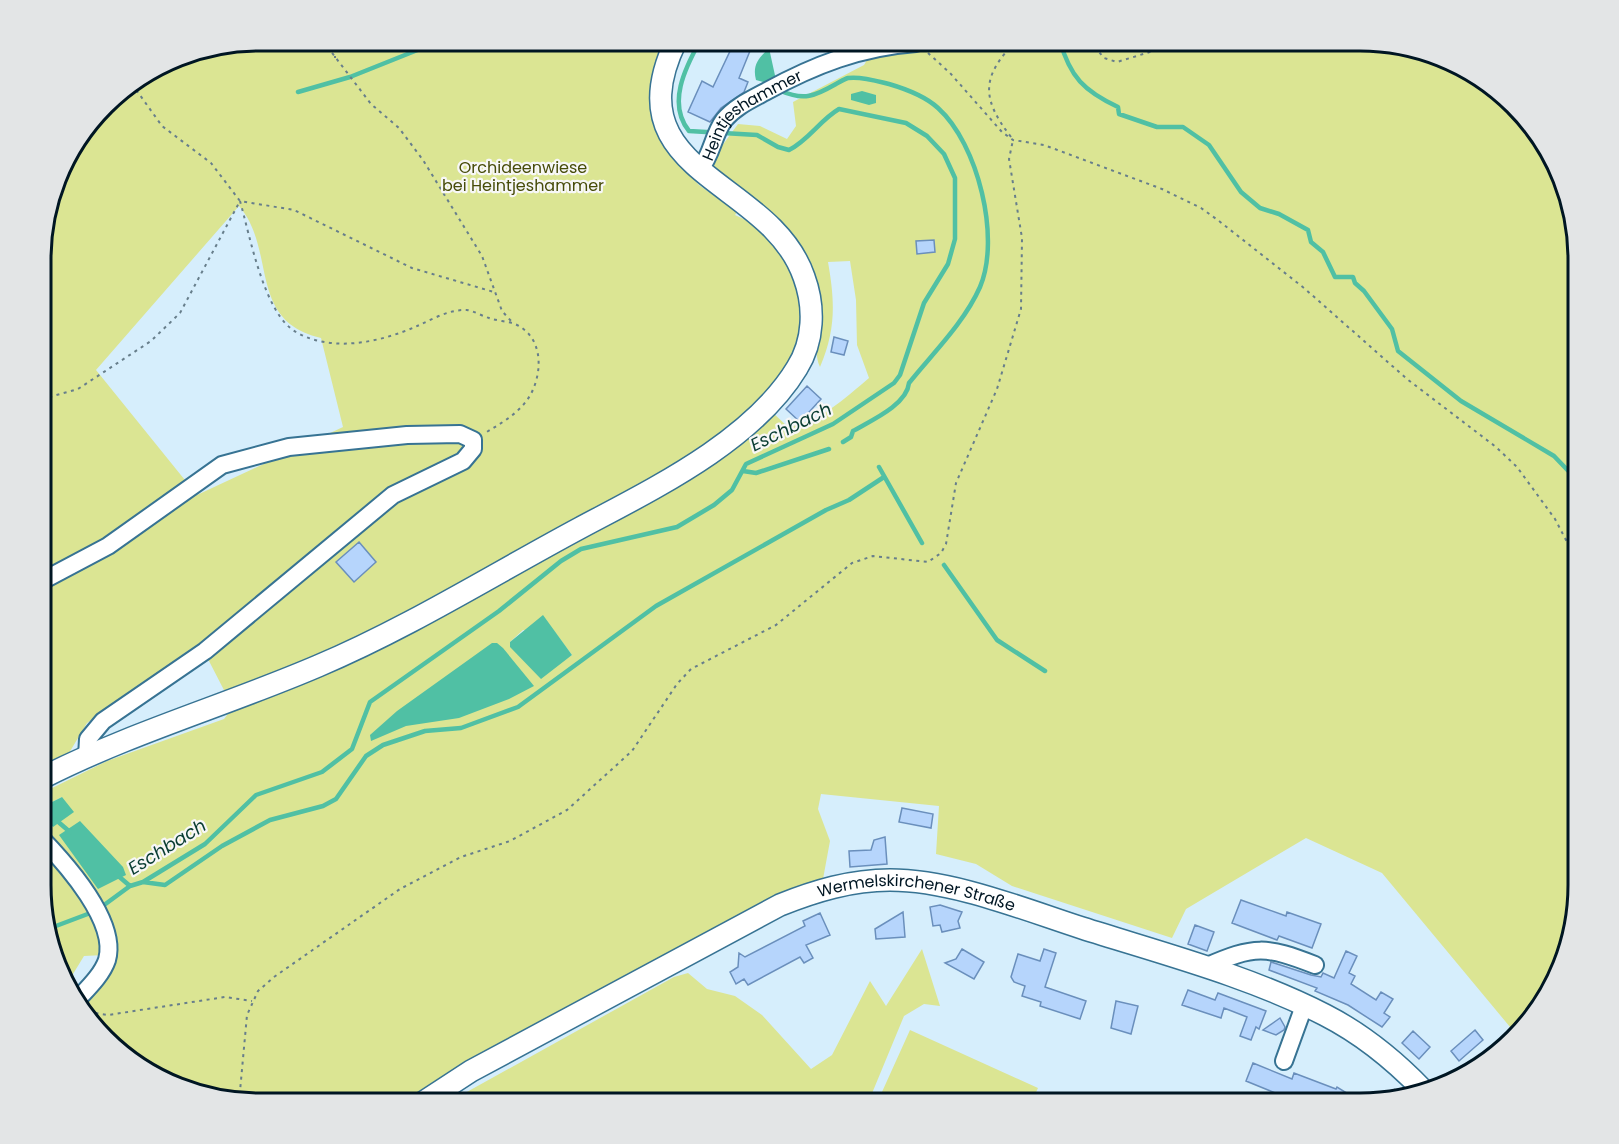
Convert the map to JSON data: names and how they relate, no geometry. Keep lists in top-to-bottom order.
{
  "streets": {
    "main road": ["Wermelskirchener Straße"],
    "street": ["Heintjeshammer"]
  },
  "water": ["Eschbach"],
  "parks": ["Orchideenwiese bei Heintjeshammer"]
}
